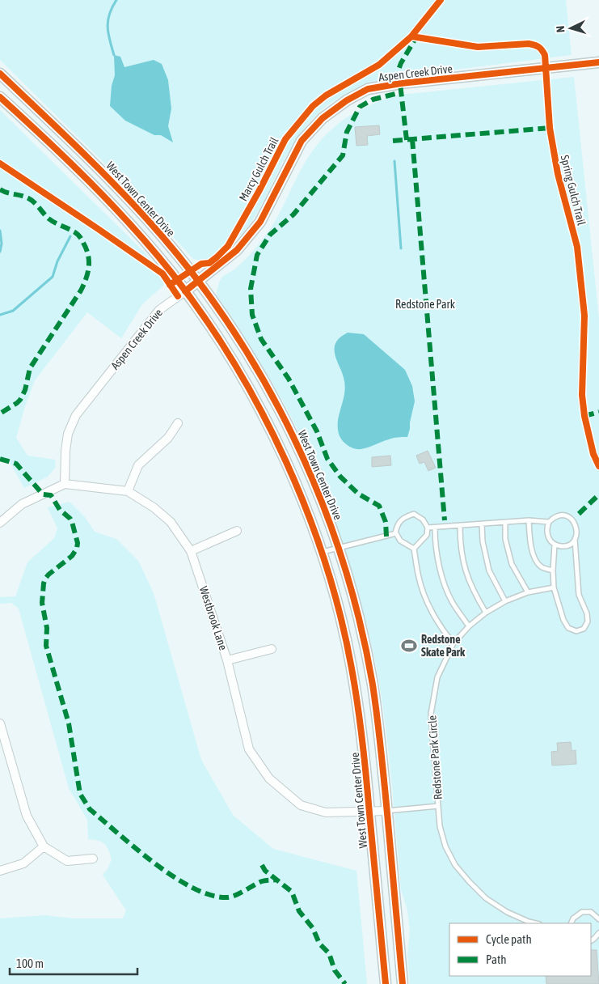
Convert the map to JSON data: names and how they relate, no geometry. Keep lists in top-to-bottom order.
{
  "streets": {
    "street": ["Aspen Creek Drive", "West Town Center Drive", "Westbrook Lane"],
    "lane": ["Redstone Park Circle"],
    "cycle path": ["Marcy Gulch Trail", "Spring Gulch Trail"]
  },
  "crossings": [
    ["Aspen Creek Drive", "West Town Center Drive"],
    ["Aspen Creek Drive", "Westbrook Lane"],
    ["West Town Center Drive", "Westbrook Lane"],
    ["West Town Center Drive", "Redstone Park Circle"],
    ["Westbrook Lane", "Redstone Park Circle"]
  ],
  "parks": ["Redstone Park"],
  "places": {
    "sports": ["Redstone Skate Park"]
  },
  "legend": ["Cycle path", "Path"],
  "scale_bar": "100 m",
  "north": "left"
}
